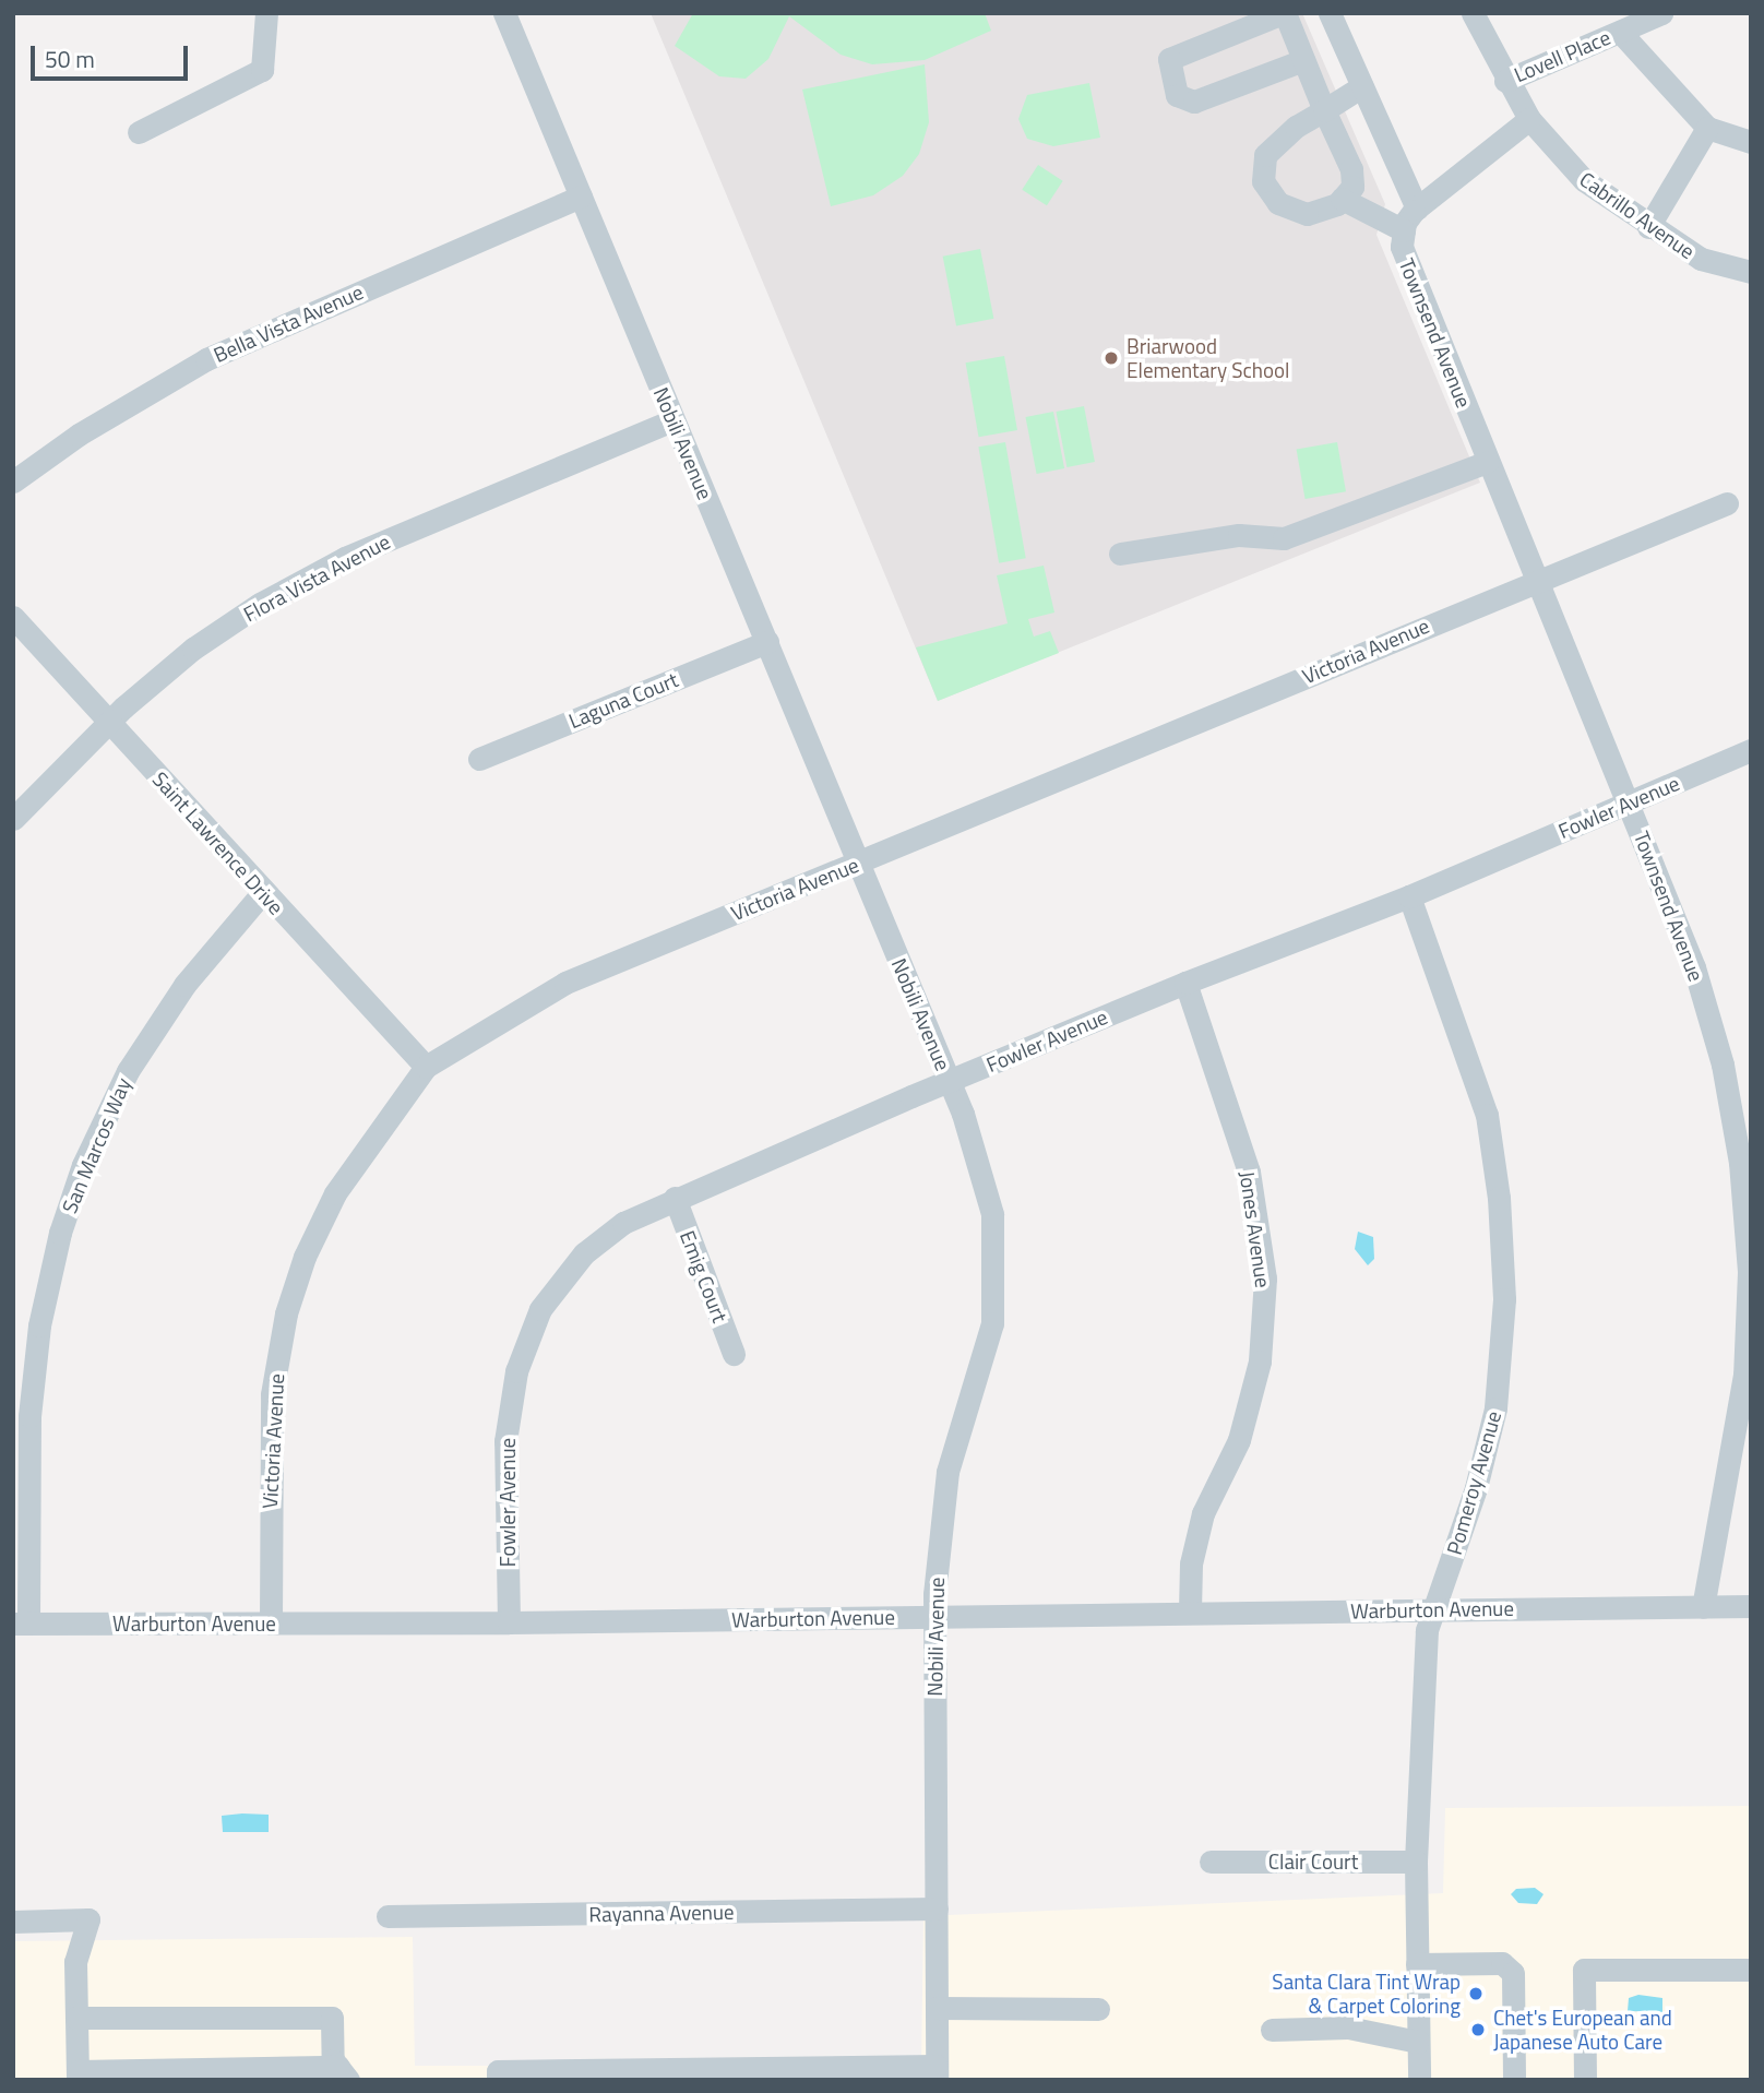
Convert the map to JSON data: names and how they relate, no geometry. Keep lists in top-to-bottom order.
{
  "streets": {
    "street": [
      "Lovell Place",
      "Cabrillo Avenue",
      "Bella Vista Avenue",
      "Townsend Avenue",
      "Nobili Avenue",
      "Flora Vista Avenue",
      "Victoria Avenue",
      "Laguna Court",
      "Fowler Avenue",
      "Saint Lawrence Drive",
      "San Marcos Way",
      "Jones Avenue",
      "Emig Court",
      "Pomeroy Avenue",
      "Warburton Avenue",
      "Clair Court",
      "Rayanna Avenue"
    ]
  },
  "crossings": [
    ["Lovell Place", "Cabrillo Avenue"],
    ["Cabrillo Avenue", "Townsend Avenue"],
    ["Bella Vista Avenue", "Nobili Avenue"],
    ["Townsend Avenue", "Victoria Avenue"],
    ["Townsend Avenue", "Fowler Avenue"],
    ["Townsend Avenue", "Warburton Avenue"],
    ["Nobili Avenue", "Flora Vista Avenue"],
    ["Nobili Avenue", "Victoria Avenue"],
    ["Nobili Avenue", "Laguna Court"],
    ["Nobili Avenue", "Fowler Avenue"],
    ["Nobili Avenue", "Warburton Avenue"],
    ["Nobili Avenue", "Rayanna Avenue"],
    ["Flora Vista Avenue", "Saint Lawrence Drive"],
    ["Victoria Avenue", "Saint Lawrence Drive"],
    ["Victoria Avenue", "Warburton Avenue"],
    ["Fowler Avenue", "Jones Avenue"],
    ["Fowler Avenue", "Emig Court"],
    ["Fowler Avenue", "Pomeroy Avenue"],
    ["Fowler Avenue", "Warburton Avenue"],
    ["Saint Lawrence Drive", "San Marcos Way"],
    ["San Marcos Way", "Warburton Avenue"],
    ["Jones Avenue", "Warburton Avenue"],
    ["Pomeroy Avenue", "Warburton Avenue"],
    ["Pomeroy Avenue", "Clair Court"]
  ],
  "places": ["Briarwood Elementary School", "Santa Clara Tint Wrap & Carpet Coloring", "Chet's European and Japanese Auto Care"],
  "scale_bar": "50 m"
}
